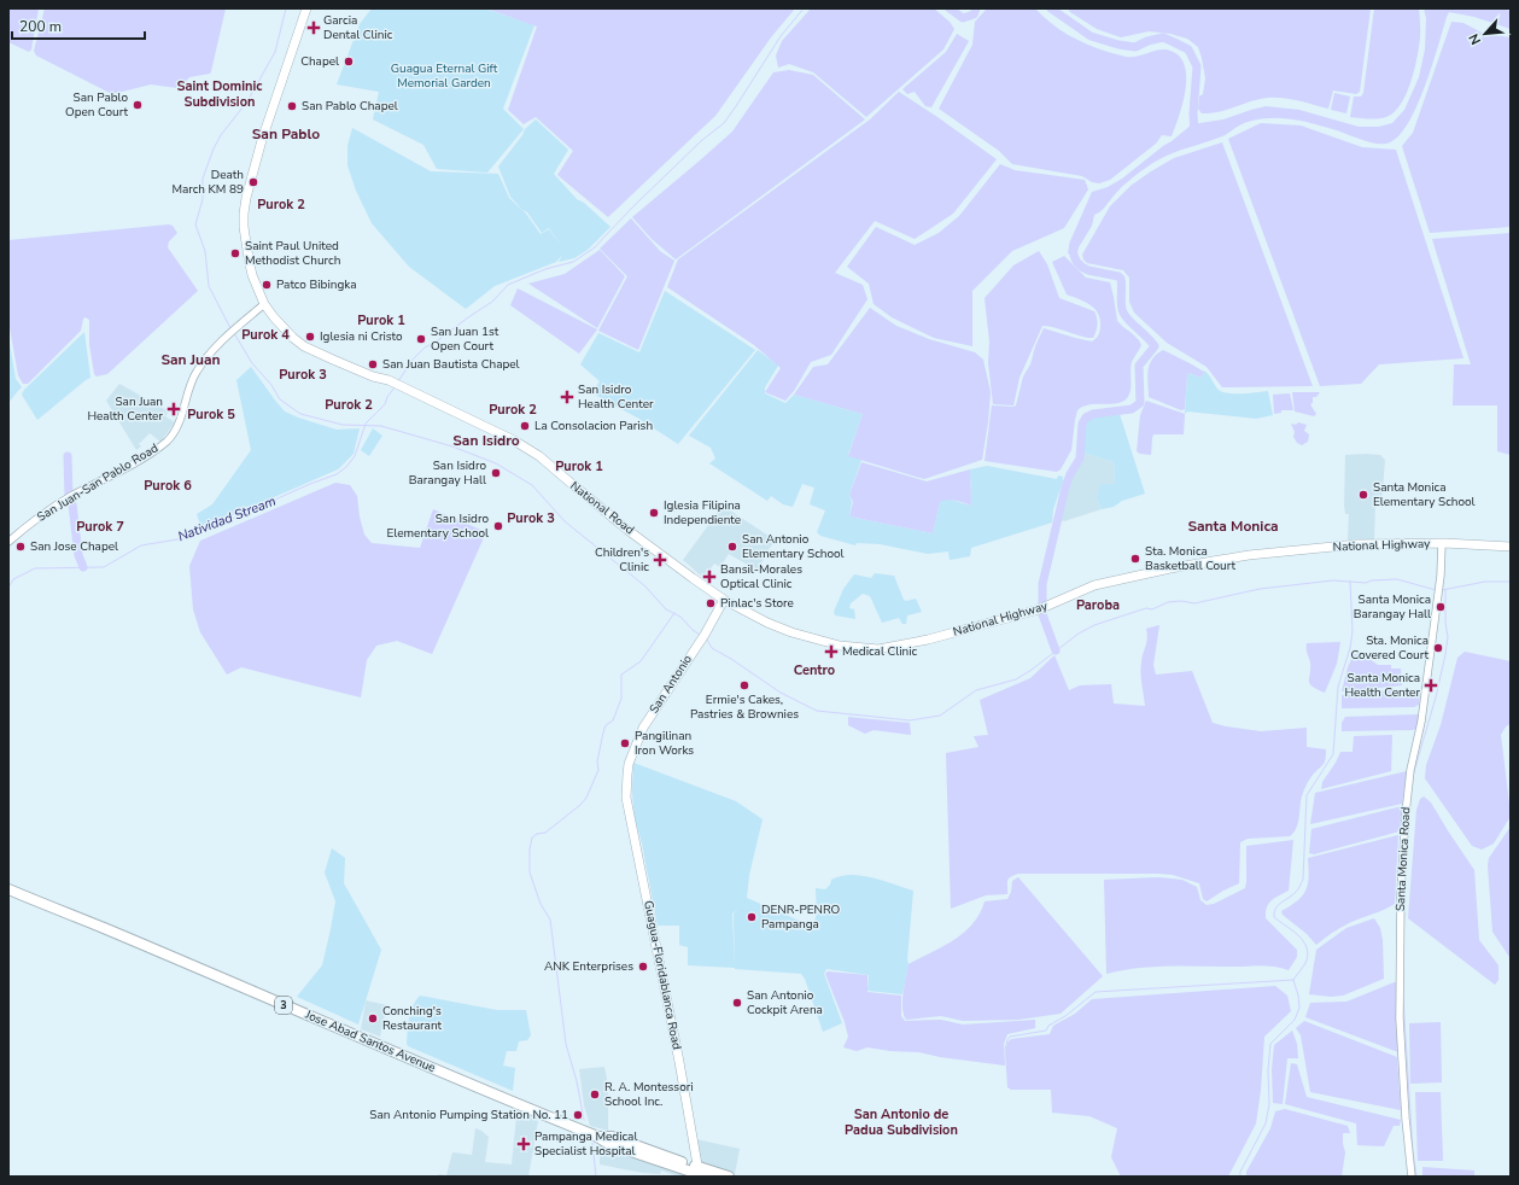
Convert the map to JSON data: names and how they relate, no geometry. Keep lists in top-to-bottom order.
{
  "streets": {
    "highway": ["3", "Jose Abad Santos Avenue"],
    "main road": [
      "National Road",
      "National Highway",
      "San Antonio",
      "Guagua-Floridablanca Road"
    ],
    "street": ["San Juan-San Pablo Road", "Santa Monica Road"]
  },
  "crossings": [
    ["San Juan-San Pablo Road", "National Road"],
    ["National Road", "National Highway"],
    ["National Road", "San Antonio"],
    ["National Highway", "San Antonio"],
    ["National Highway", "Santa Monica Road"],
    ["San Antonio", "Guagua-Floridablanca Road"],
    ["Guagua-Floridablanca Road", "Jose Abad Santos Avenue"]
  ],
  "districts": [
    "Saint Dominic Subdivision",
    "San Pablo",
    "Purok 2",
    "Purok 1",
    "Purok 4",
    "San Juan",
    "Purok 3",
    "Purok 2",
    "Purok 2",
    "Purok 5",
    "San Isidro",
    "Purok 1",
    "Purok 6",
    "Purok 3",
    "Purok 7",
    "Santa Monica",
    "Paroba",
    "Centro",
    "San Antonio de Padua Subdivision"
  ],
  "water": ["Natividad Stream"],
  "parks": ["Guagua Eternal Gift Memorial Garden"],
  "places": {
    "health": [
      "Garcia Dental Clinic",
      "San Isidro Health Center",
      "San Juan Health Center",
      "Children's Clinic",
      "Bansil-Morales Optical Clinic",
      "Medical Clinic",
      "Santa Monica Health Center",
      "Pampanga Medical Specialist Hospital"
    ],
    "other": [
      "Chapel",
      "San Pablo Open Court",
      "San Pablo Chapel",
      "Death March KM 89",
      "Saint Paul United Methodist Church",
      "Patco Bibingka",
      "Iglesia ni Cristo",
      "San Juan 1st Open Court",
      "San Juan Bautista Chapel",
      "La Consolacion Parish",
      "San Isidro Barangay Hall",
      "Santa Monica Elementary School",
      "Iglesia Filipina Independiente",
      "San Isidro Elementary School",
      "San Jose Chapel",
      "San Antonio Elementary School",
      "Sta. Monica Basketball Court",
      "Pinlac's Store",
      "Santa Monica Barangay Hall",
      "Sta. Monica Covered Court",
      "Ermie's Cakes, Pastries & Brownies",
      "Pangilinan Iron Works",
      "DENR-PENRO Pampanga",
      "ANK Enterprises",
      "San Antonio Cockpit Arena",
      "Conching's Restaurant",
      "R. A. Montessori School Inc.",
      "San Antonio Pumping Station No. 11"
    ]
  },
  "scale_bar": "200 m",
  "north": "bottom left"
}
